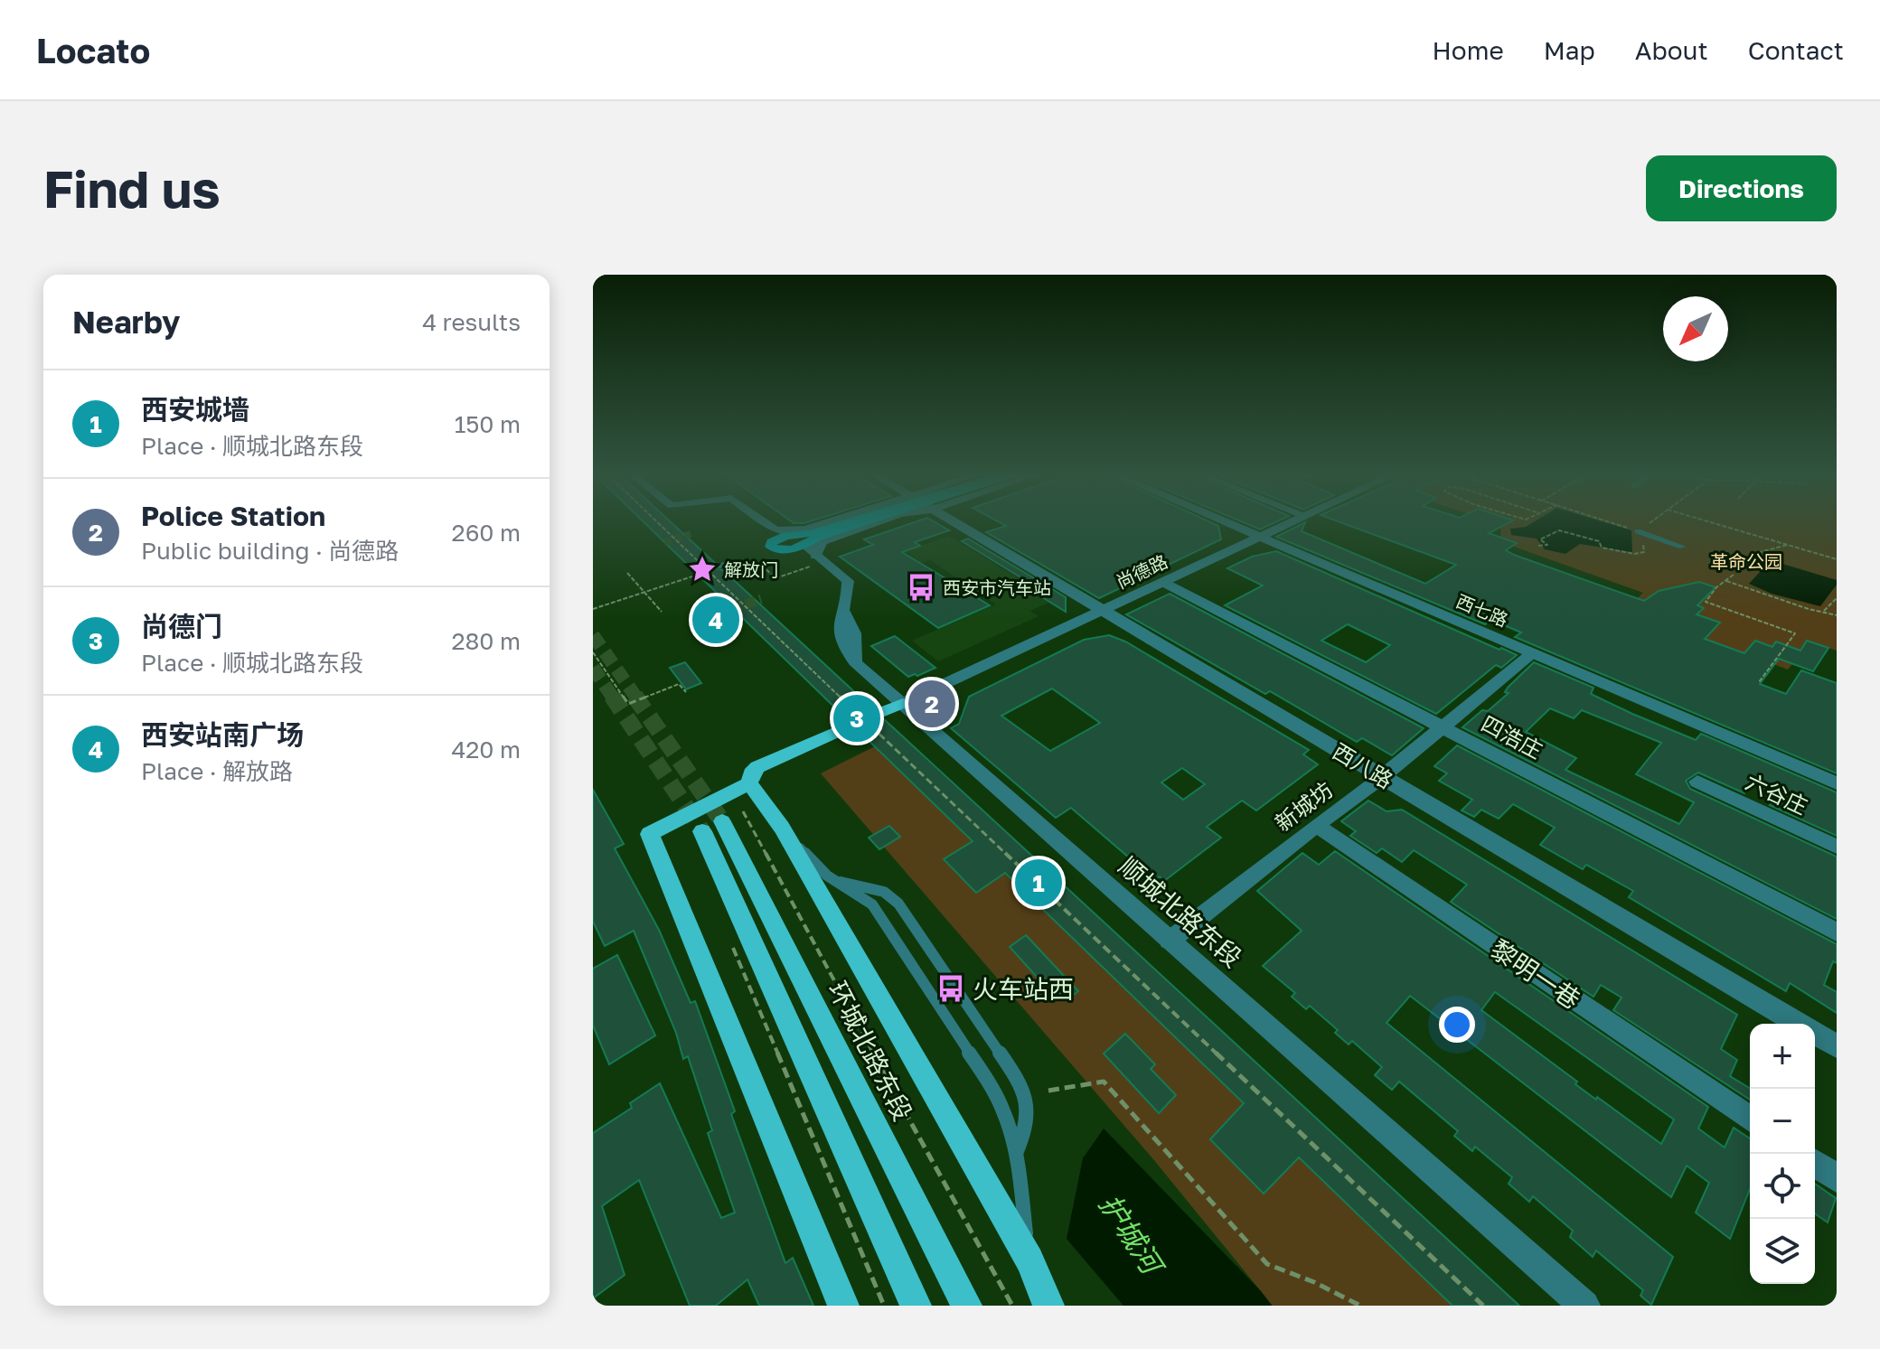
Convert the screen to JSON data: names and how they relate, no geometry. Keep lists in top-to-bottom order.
{
  "streets": {
    "main road": ["环城北路东段"],
    "street": [
      "尚德路",
      "西七路",
      "四浩庄",
      "西八路",
      "六谷庄",
      "新城坊",
      "顺城北路东段",
      "黎明一巷"
    ]
  },
  "crossings": [
    ["尚德路", "西七路"],
    ["尚德路", "四浩庄"],
    ["尚德路", "西八路"],
    ["尚德路", "顺城北路东段"],
    ["西七路", "新城坊"],
    ["四浩庄", "新城坊"],
    ["西八路", "新城坊"],
    ["新城坊", "顺城北路东段"],
    ["新城坊", "黎明一巷"]
  ],
  "water": ["护城河"],
  "parks": ["革命公园"],
  "places": {
    "place": ["解放门"],
    "bus stop": ["西安市汽车站", "火车站西"]
  },
  "north": "bottom left",
  "page": {
    "header": "Locato",
    "nav": [
      "Home",
      "Map",
      "About",
      "Contact"
    ],
    "buttons": "Directions",
    "title": "Find us",
    "heading": ["Nearby", "4 results"],
    "list": [
      {
        "mark": "1",
        "name": "西安城墙",
        "note": "Place · 顺城北路东段",
        "value": "150 m"
      },
      {
        "mark": "2",
        "name": "Police Station",
        "note": "Public building · 尚德路",
        "value": "260 m"
      },
      {
        "mark": "3",
        "name": "尚德门",
        "note": "Place · 顺城北路东段",
        "value": "280 m"
      },
      {
        "mark": "4",
        "name": "西安站南广场",
        "note": "Place · 解放路",
        "value": "420 m"
      }
    ],
    "pins": [
      "4",
      "2",
      "3",
      "1"
    ],
    "map_buttons": ["+", "−"]
  }
}
